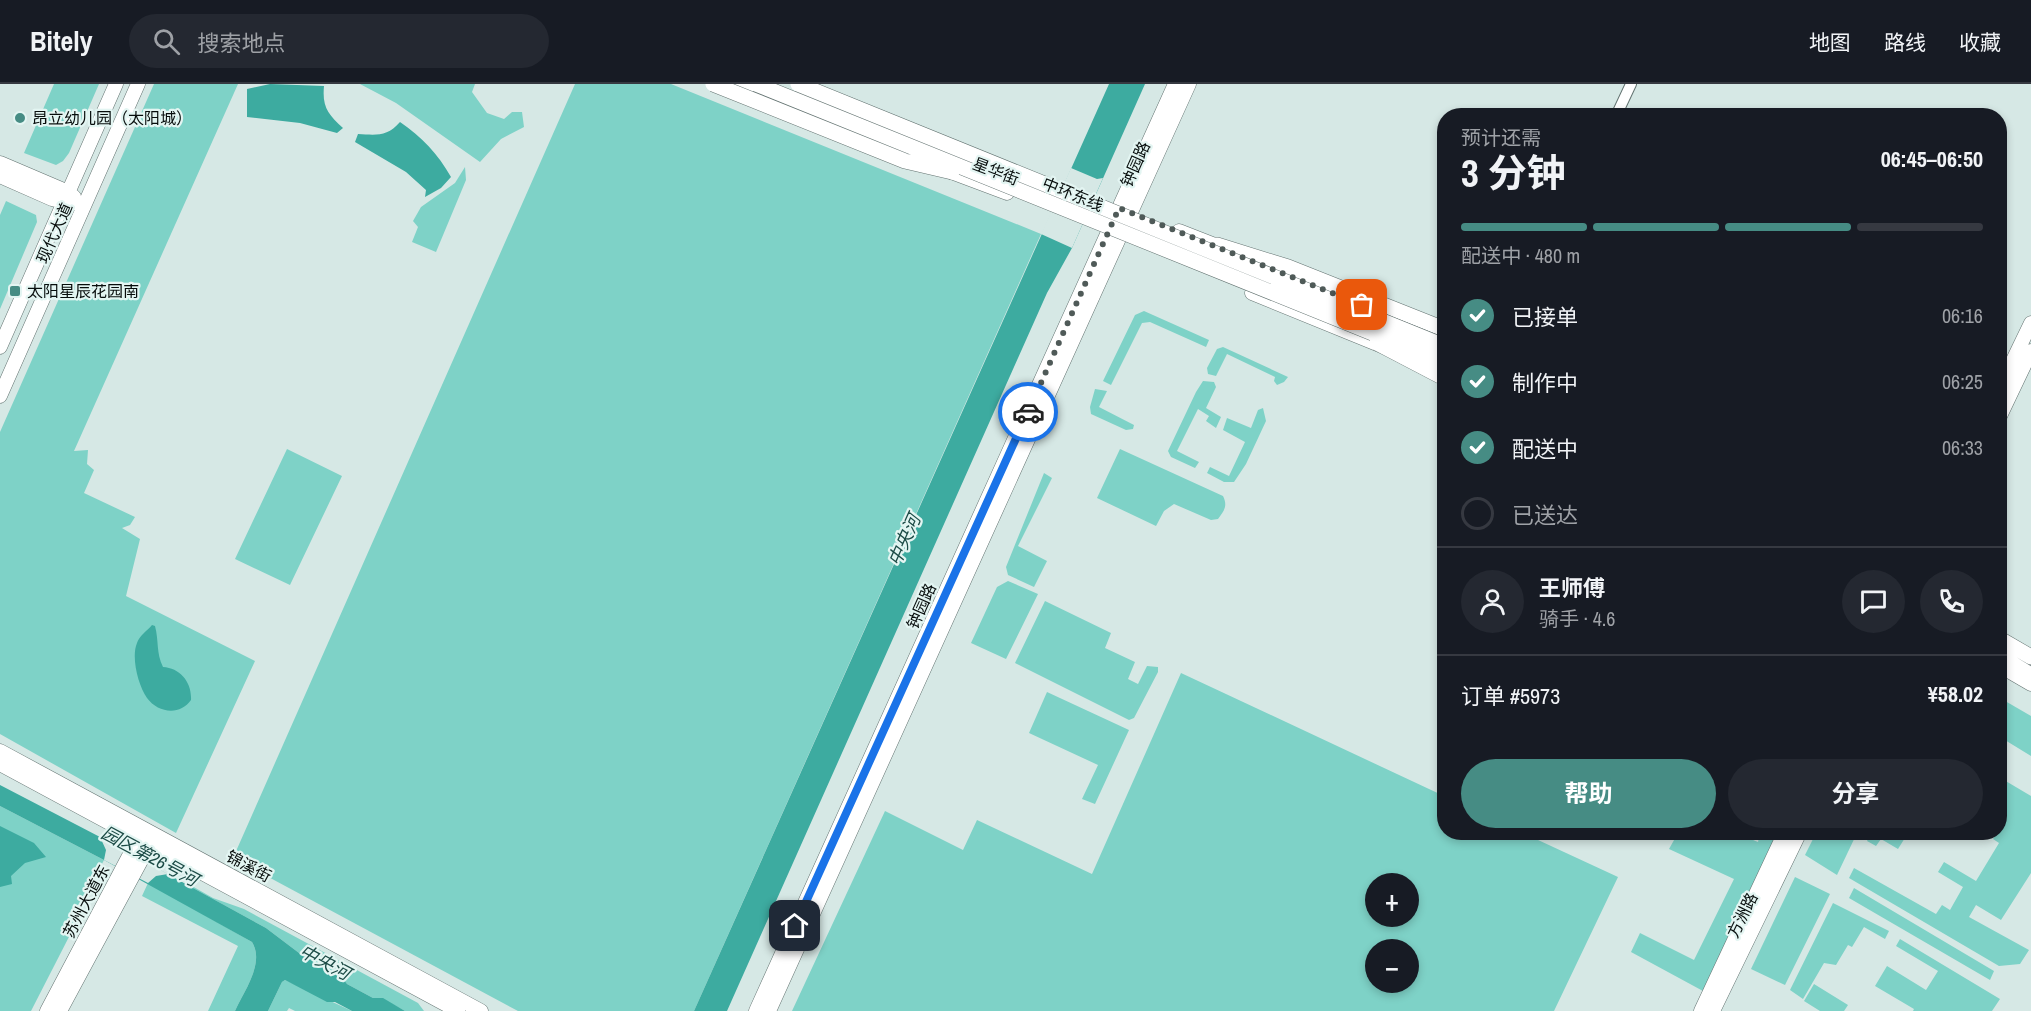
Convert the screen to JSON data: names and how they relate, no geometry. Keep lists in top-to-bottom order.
{
  "streets": {
    "highway": ["中环东线"],
    "main road": [
      "钟园路",
      "星华街",
      "现代大道",
      "锦溪街",
      "苏州大道东",
      "方洲路"
    ]
  },
  "crossings": [
    ["钟园路", "星华街"],
    ["锦溪街", "苏州大道东"]
  ],
  "water": ["中央河", "园区第26号河"],
  "places": {
    "other": ["昂立幼儿园（太阳城）"],
    "transit": ["太阳星辰花园南"]
  },
  "page": {
    "header": "Bitely",
    "search": "搜索地点",
    "nav": ["地图", "路线", "收藏"],
    "heading": ["3 分钟", "预计还需", "06:45–06:50"],
    "panel": [
      "王师傅",
      "骑手 · 4.6",
      "订单 #5973",
      "¥58.02"
    ],
    "bar": "配送中 · 480 m",
    "list": [
      ["已接单", "06:16"],
      ["制作中", "06:25"],
      ["配送中", "06:33"],
      "已送达"
    ],
    "buttons": ["帮助", "分享"],
    "map_buttons": ["+", "−"]
  }
}
